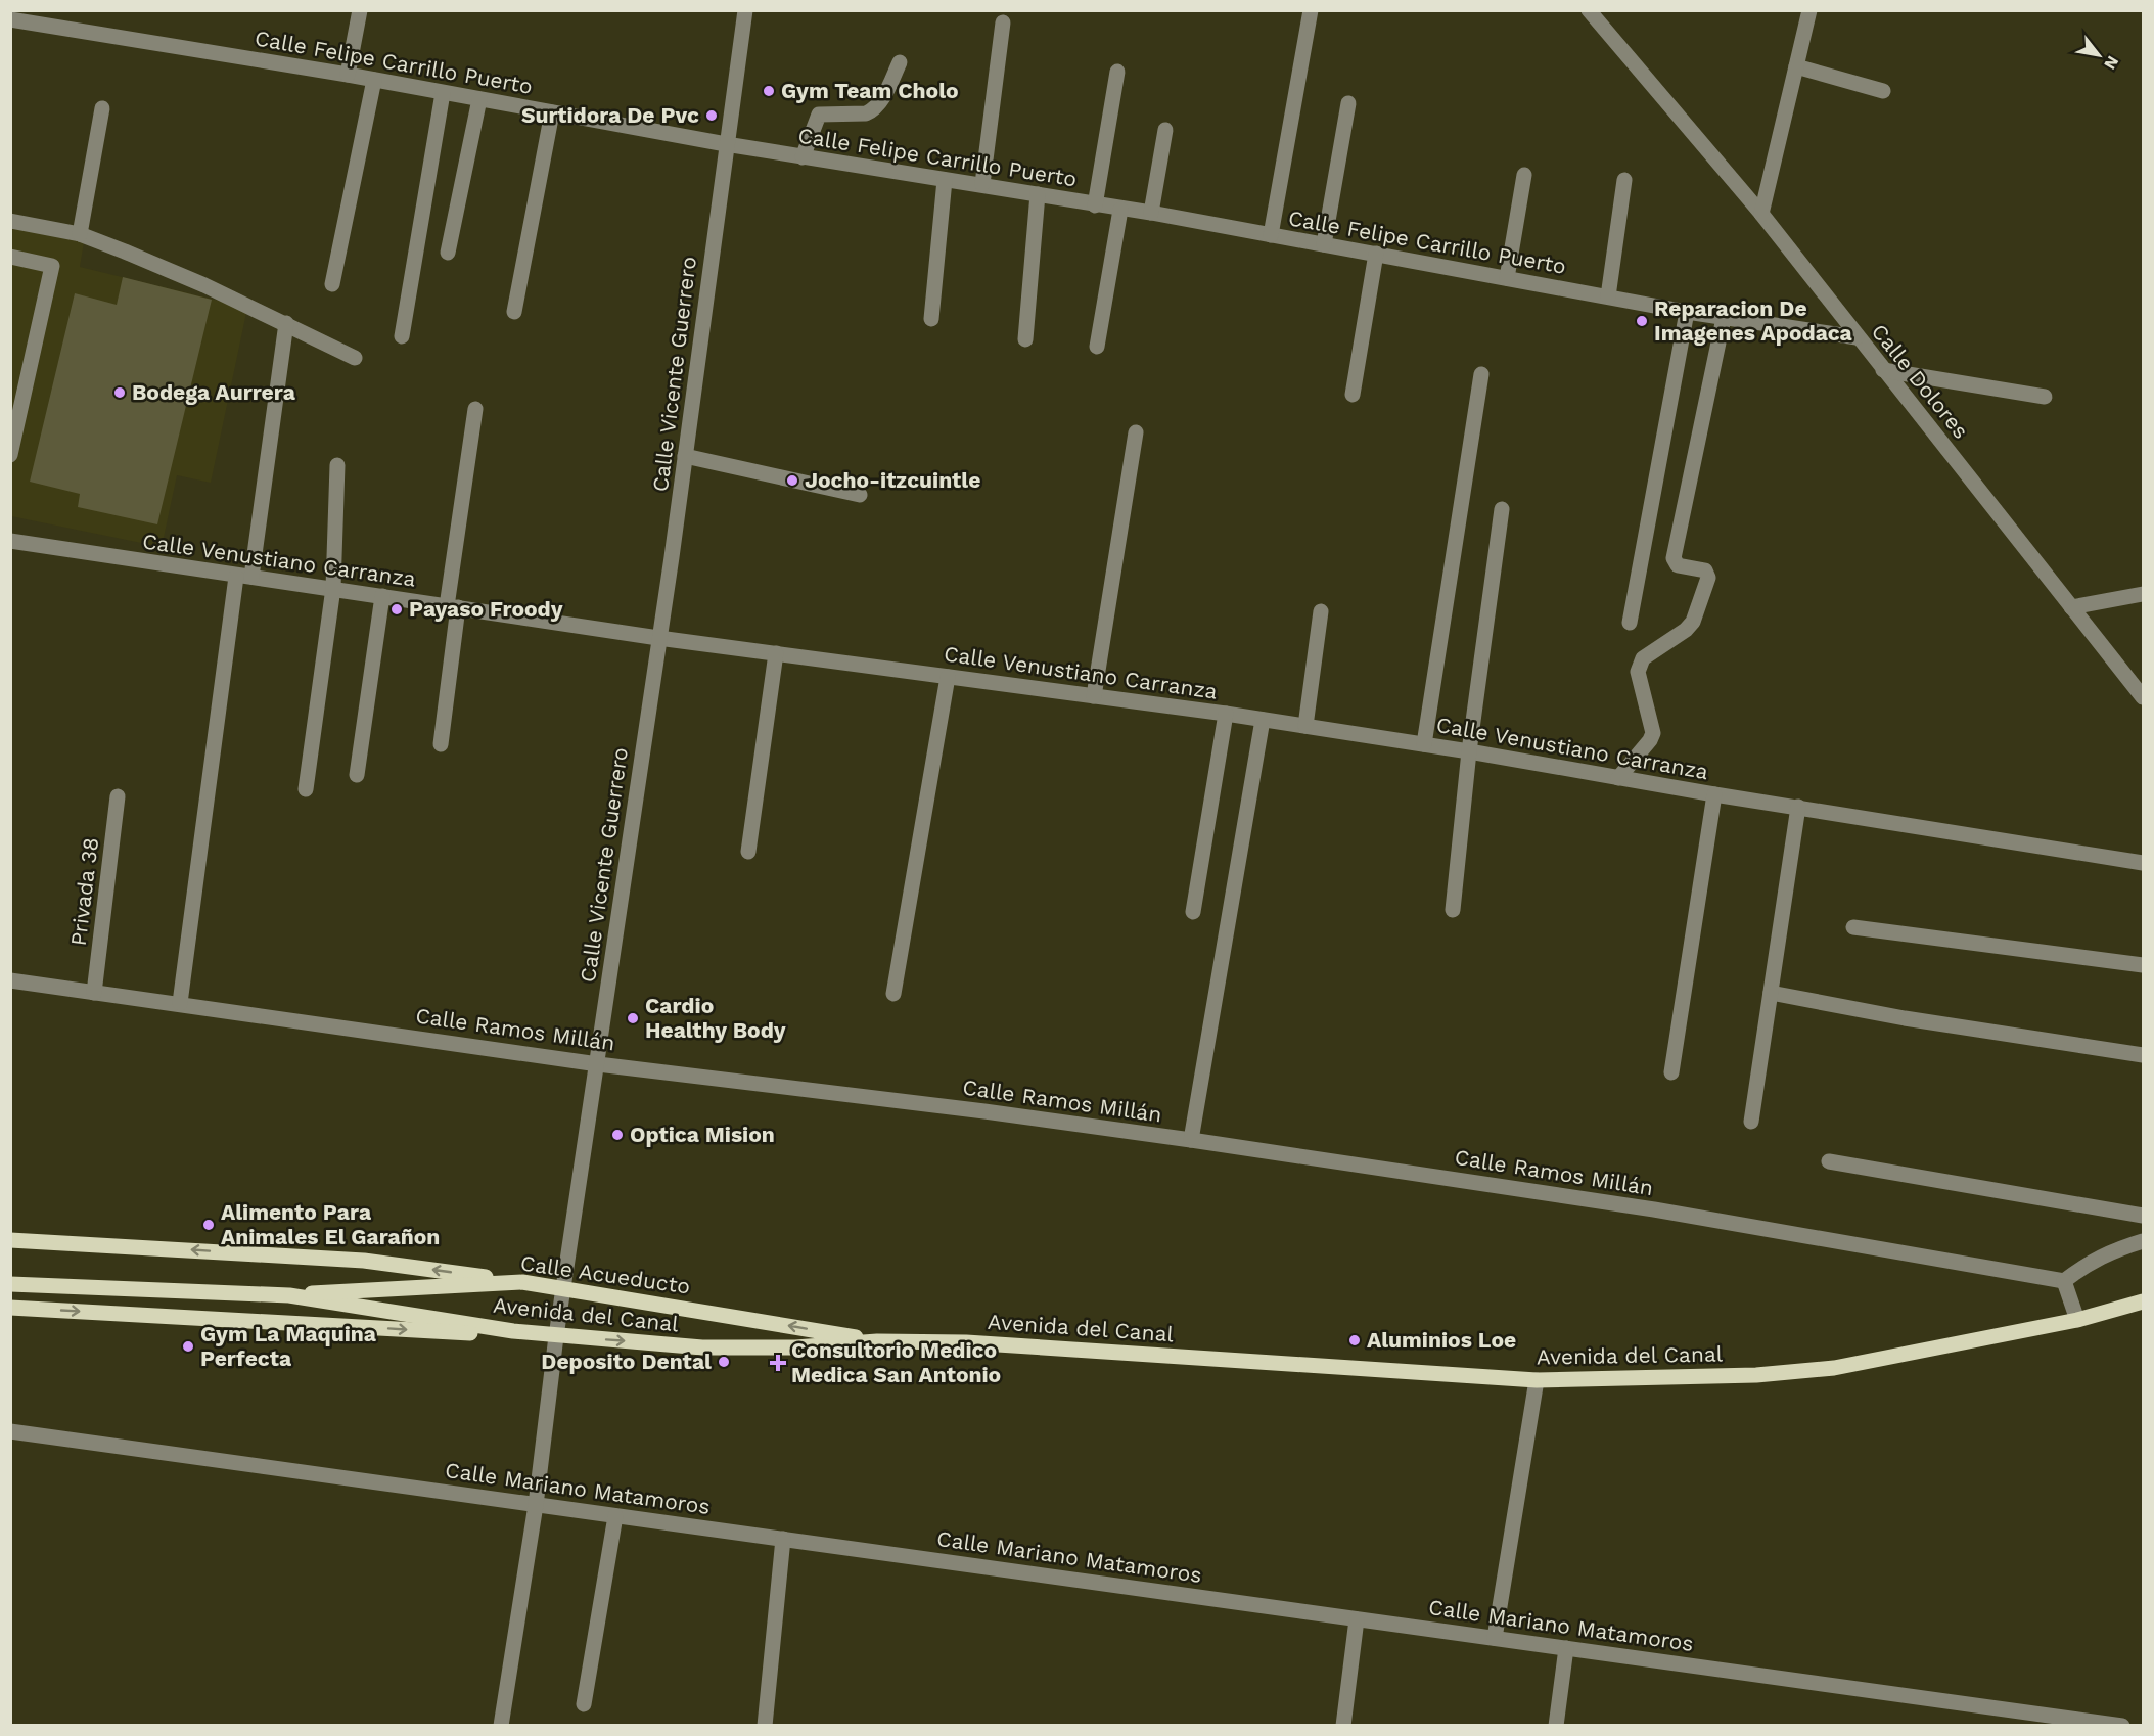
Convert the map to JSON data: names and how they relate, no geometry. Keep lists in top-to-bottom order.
{
  "streets": {
    "main road": ["Calle Acueducto", "Avenida del Canal"],
    "street": [
      "Calle Felipe Carrillo Puerto",
      "Calle Vicente Guerrero",
      "Calle Dolores",
      "Calle Venustiano Carranza",
      "Privada 38",
      "Calle Ramos Millán",
      "Calle Mariano Matamoros"
    ]
  },
  "crossings": [
    ["Calle Felipe Carrillo Puerto", "Calle Vicente Guerrero"],
    ["Calle Felipe Carrillo Puerto", "Calle Dolores"],
    ["Calle Vicente Guerrero", "Calle Venustiano Carranza"],
    ["Calle Vicente Guerrero", "Calle Ramos Millán"],
    ["Calle Vicente Guerrero", "Calle Acueducto"],
    ["Calle Vicente Guerrero", "Avenida del Canal"],
    ["Calle Vicente Guerrero", "Calle Mariano Matamoros"],
    ["Privada 38", "Calle Ramos Millán"],
    ["Calle Acueducto", "Avenida del Canal"]
  ],
  "one_way": ["Calle Acueducto"],
  "places": {
    "other": [
      "Gym Team Cholo",
      "Surtidora De Pvc",
      "Reparacion De Imagenes Apodaca",
      "Bodega Aurrera",
      "Jocho-itzcuintle",
      "Payaso Froody",
      "Cardio Healthy Body",
      "Optica Mision",
      "Alimento Para Animales El Garañon",
      "Aluminios Loe",
      "Gym La Maquina Perfecta",
      "Deposito Dental"
    ],
    "health": ["Consultorio Medico Medica San Antonio"]
  },
  "north": "bottom right"
}
